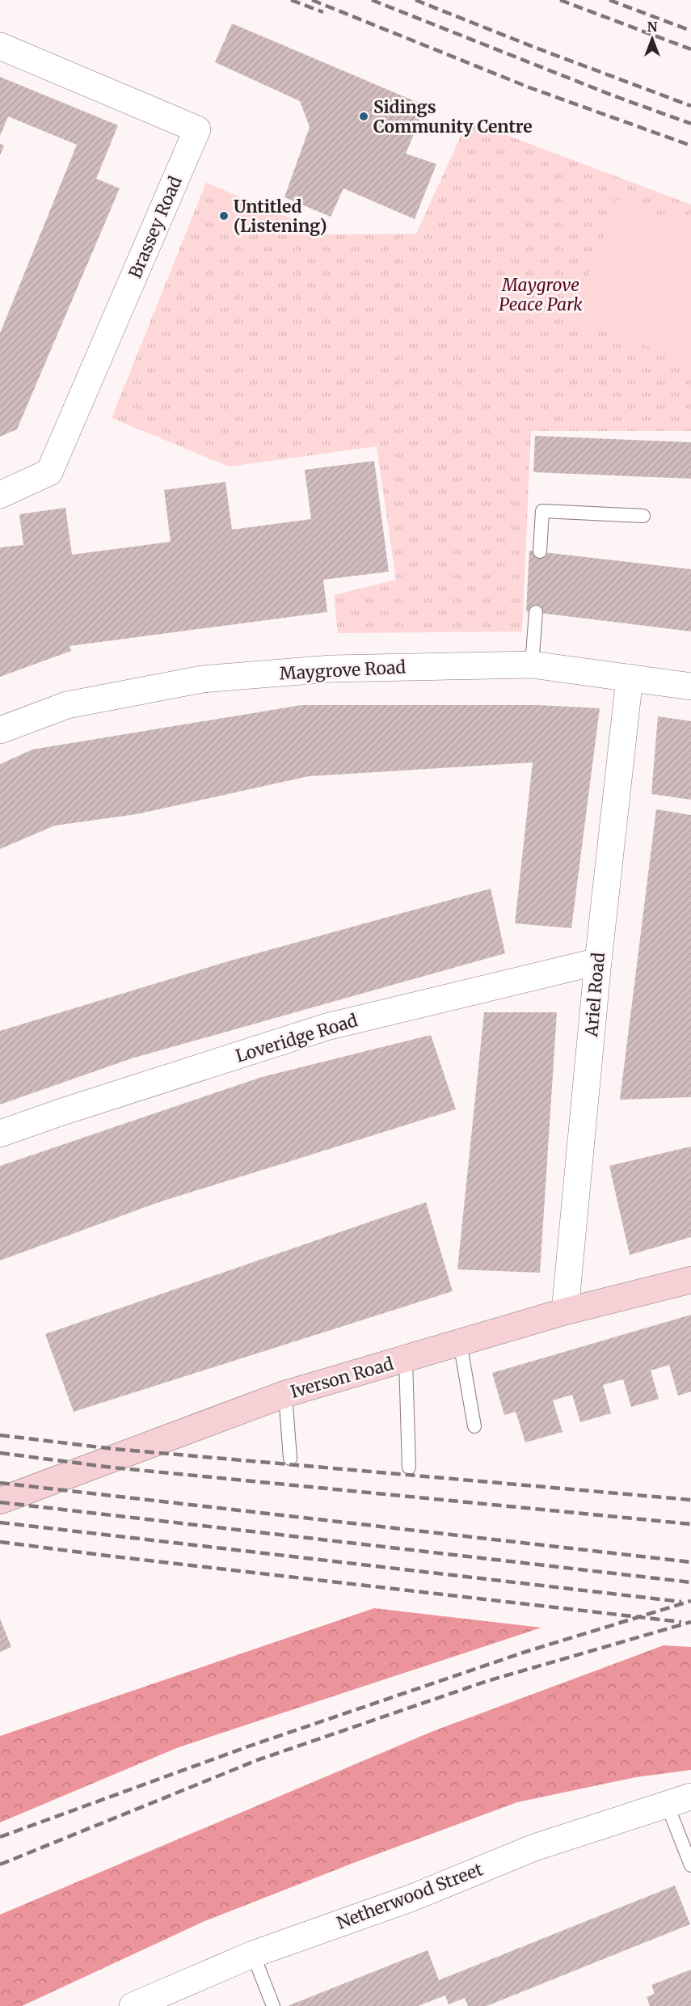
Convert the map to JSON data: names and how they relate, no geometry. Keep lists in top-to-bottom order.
{
  "streets": {
    "main road": ["Iverson Road"],
    "street": [
      "Brassey Road",
      "Maygrove Road",
      "Ariel Road",
      "Loveridge Road",
      "Netherwood Street"
    ]
  },
  "crossings": [
    ["Maygrove Road", "Ariel Road"],
    ["Ariel Road", "Loveridge Road"],
    ["Ariel Road", "Iverson Road"]
  ],
  "parks": ["Maygrove Peace Park"],
  "places": ["Sidings Community Centre", "Untitled (Listening)"],
  "north": "top"
}
